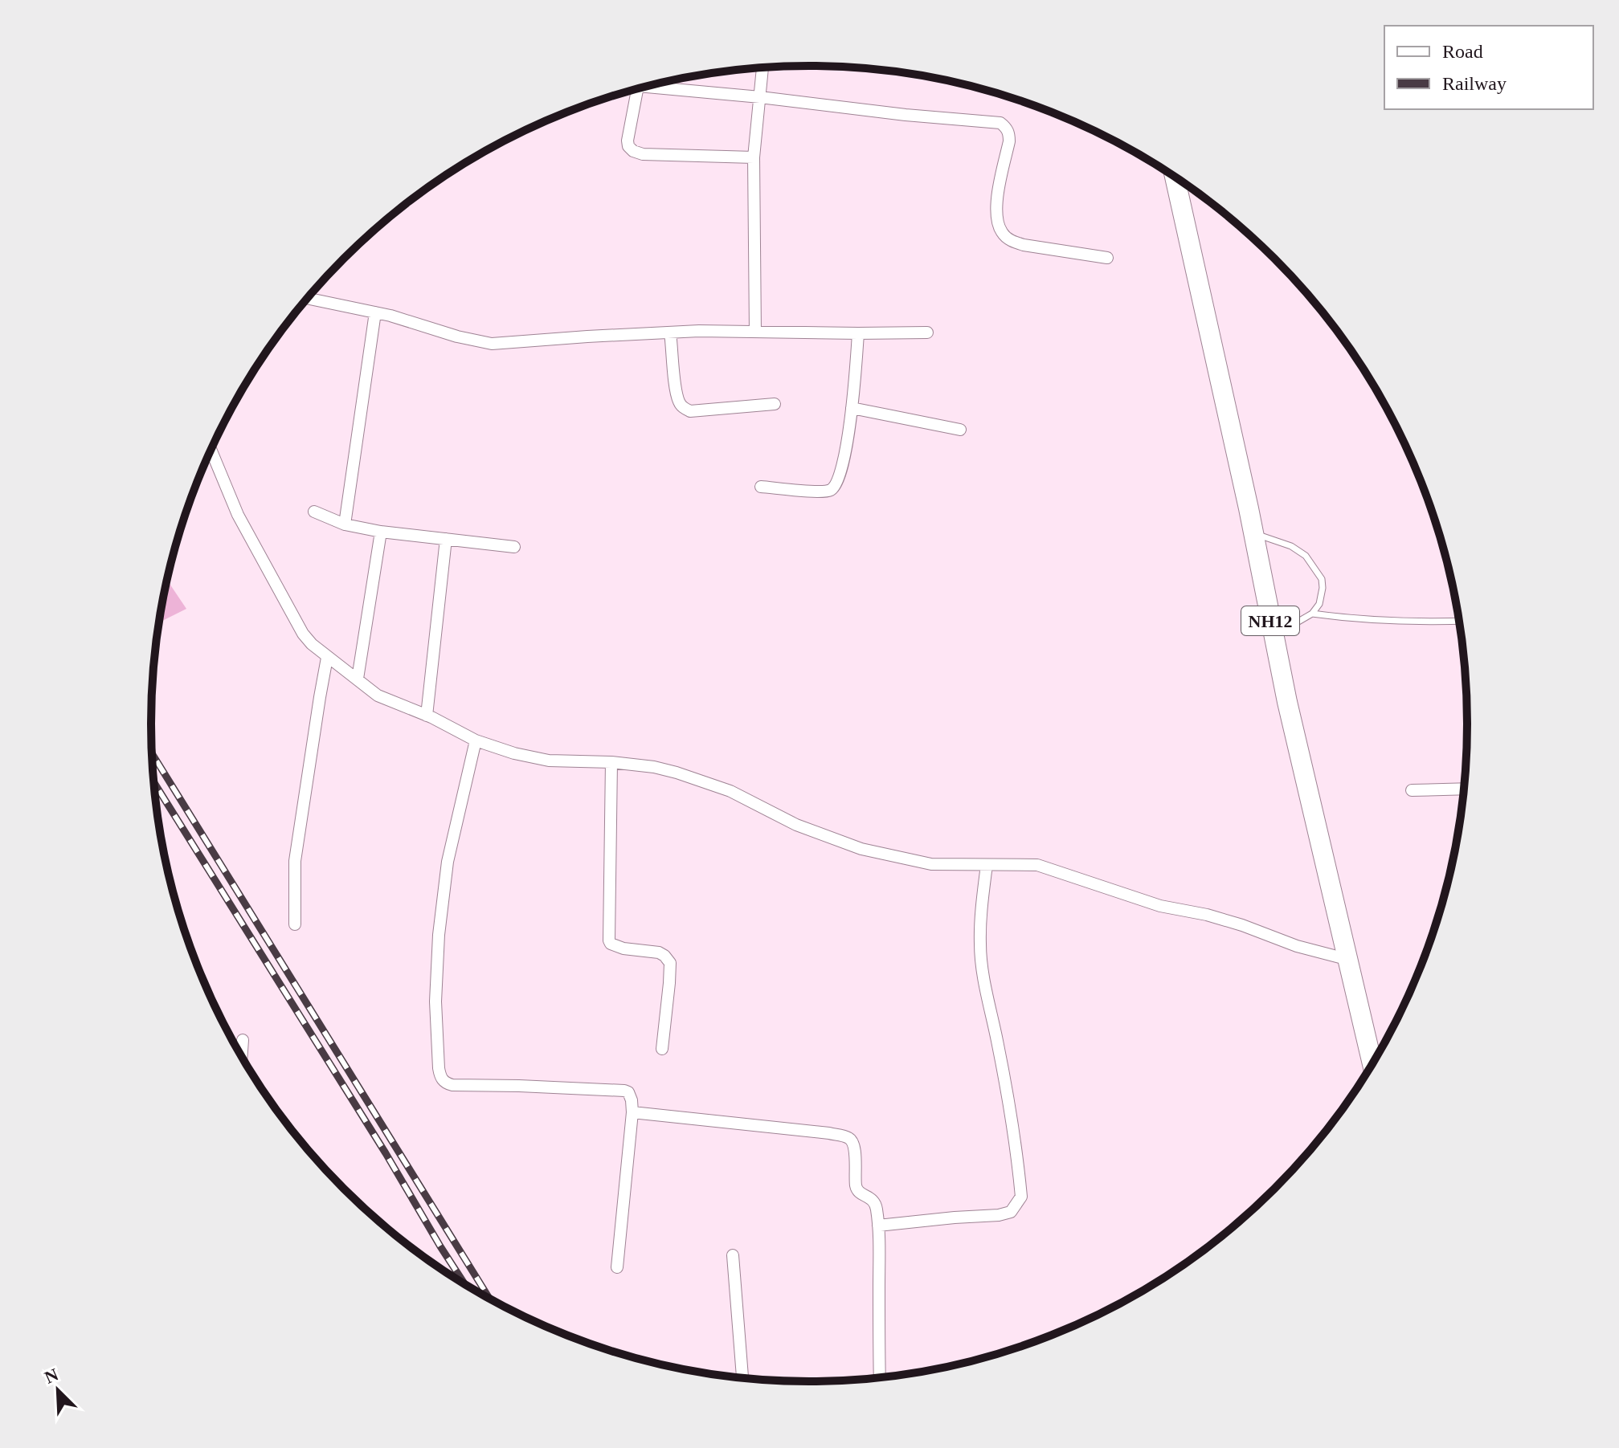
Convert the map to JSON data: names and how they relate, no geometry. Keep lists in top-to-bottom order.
{
  "streets": {
    "main road": ["NH12"]
  },
  "legend": ["Road", "Railway"],
  "north": "top left"
}
